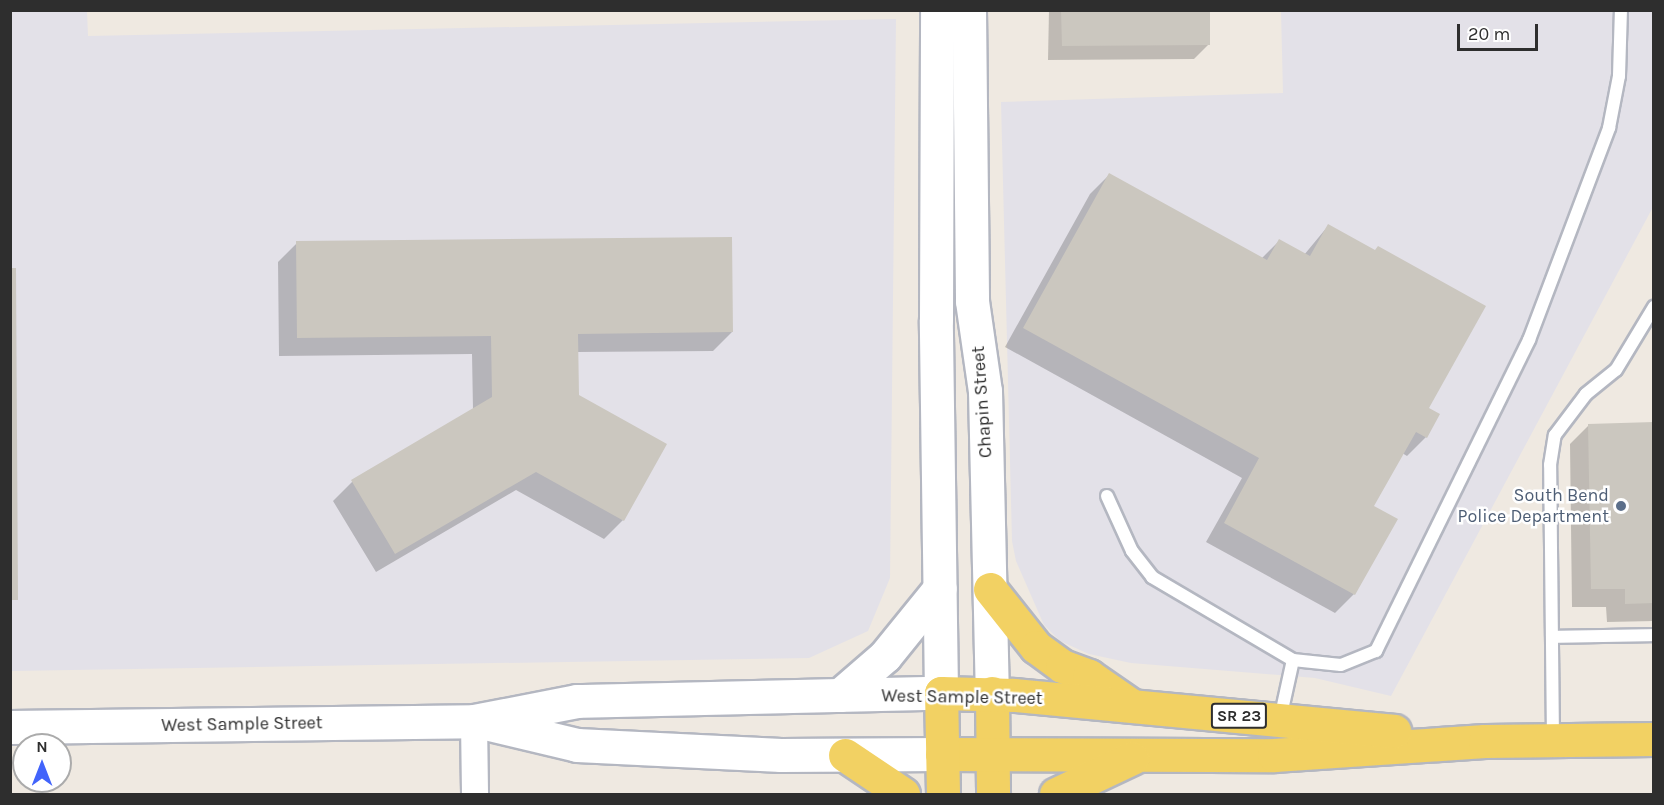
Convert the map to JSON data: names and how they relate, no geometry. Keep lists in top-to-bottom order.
{
  "streets": {
    "main road": ["Chapin Street", "West Sample Street", "SR 23"]
  },
  "crossings": [
    ["Chapin Street", "West Sample Street"],
    ["West Sample Street", "SR 23"]
  ],
  "places": ["South Bend Police Department"],
  "scale_bar": "20 m",
  "north": "top"
}
